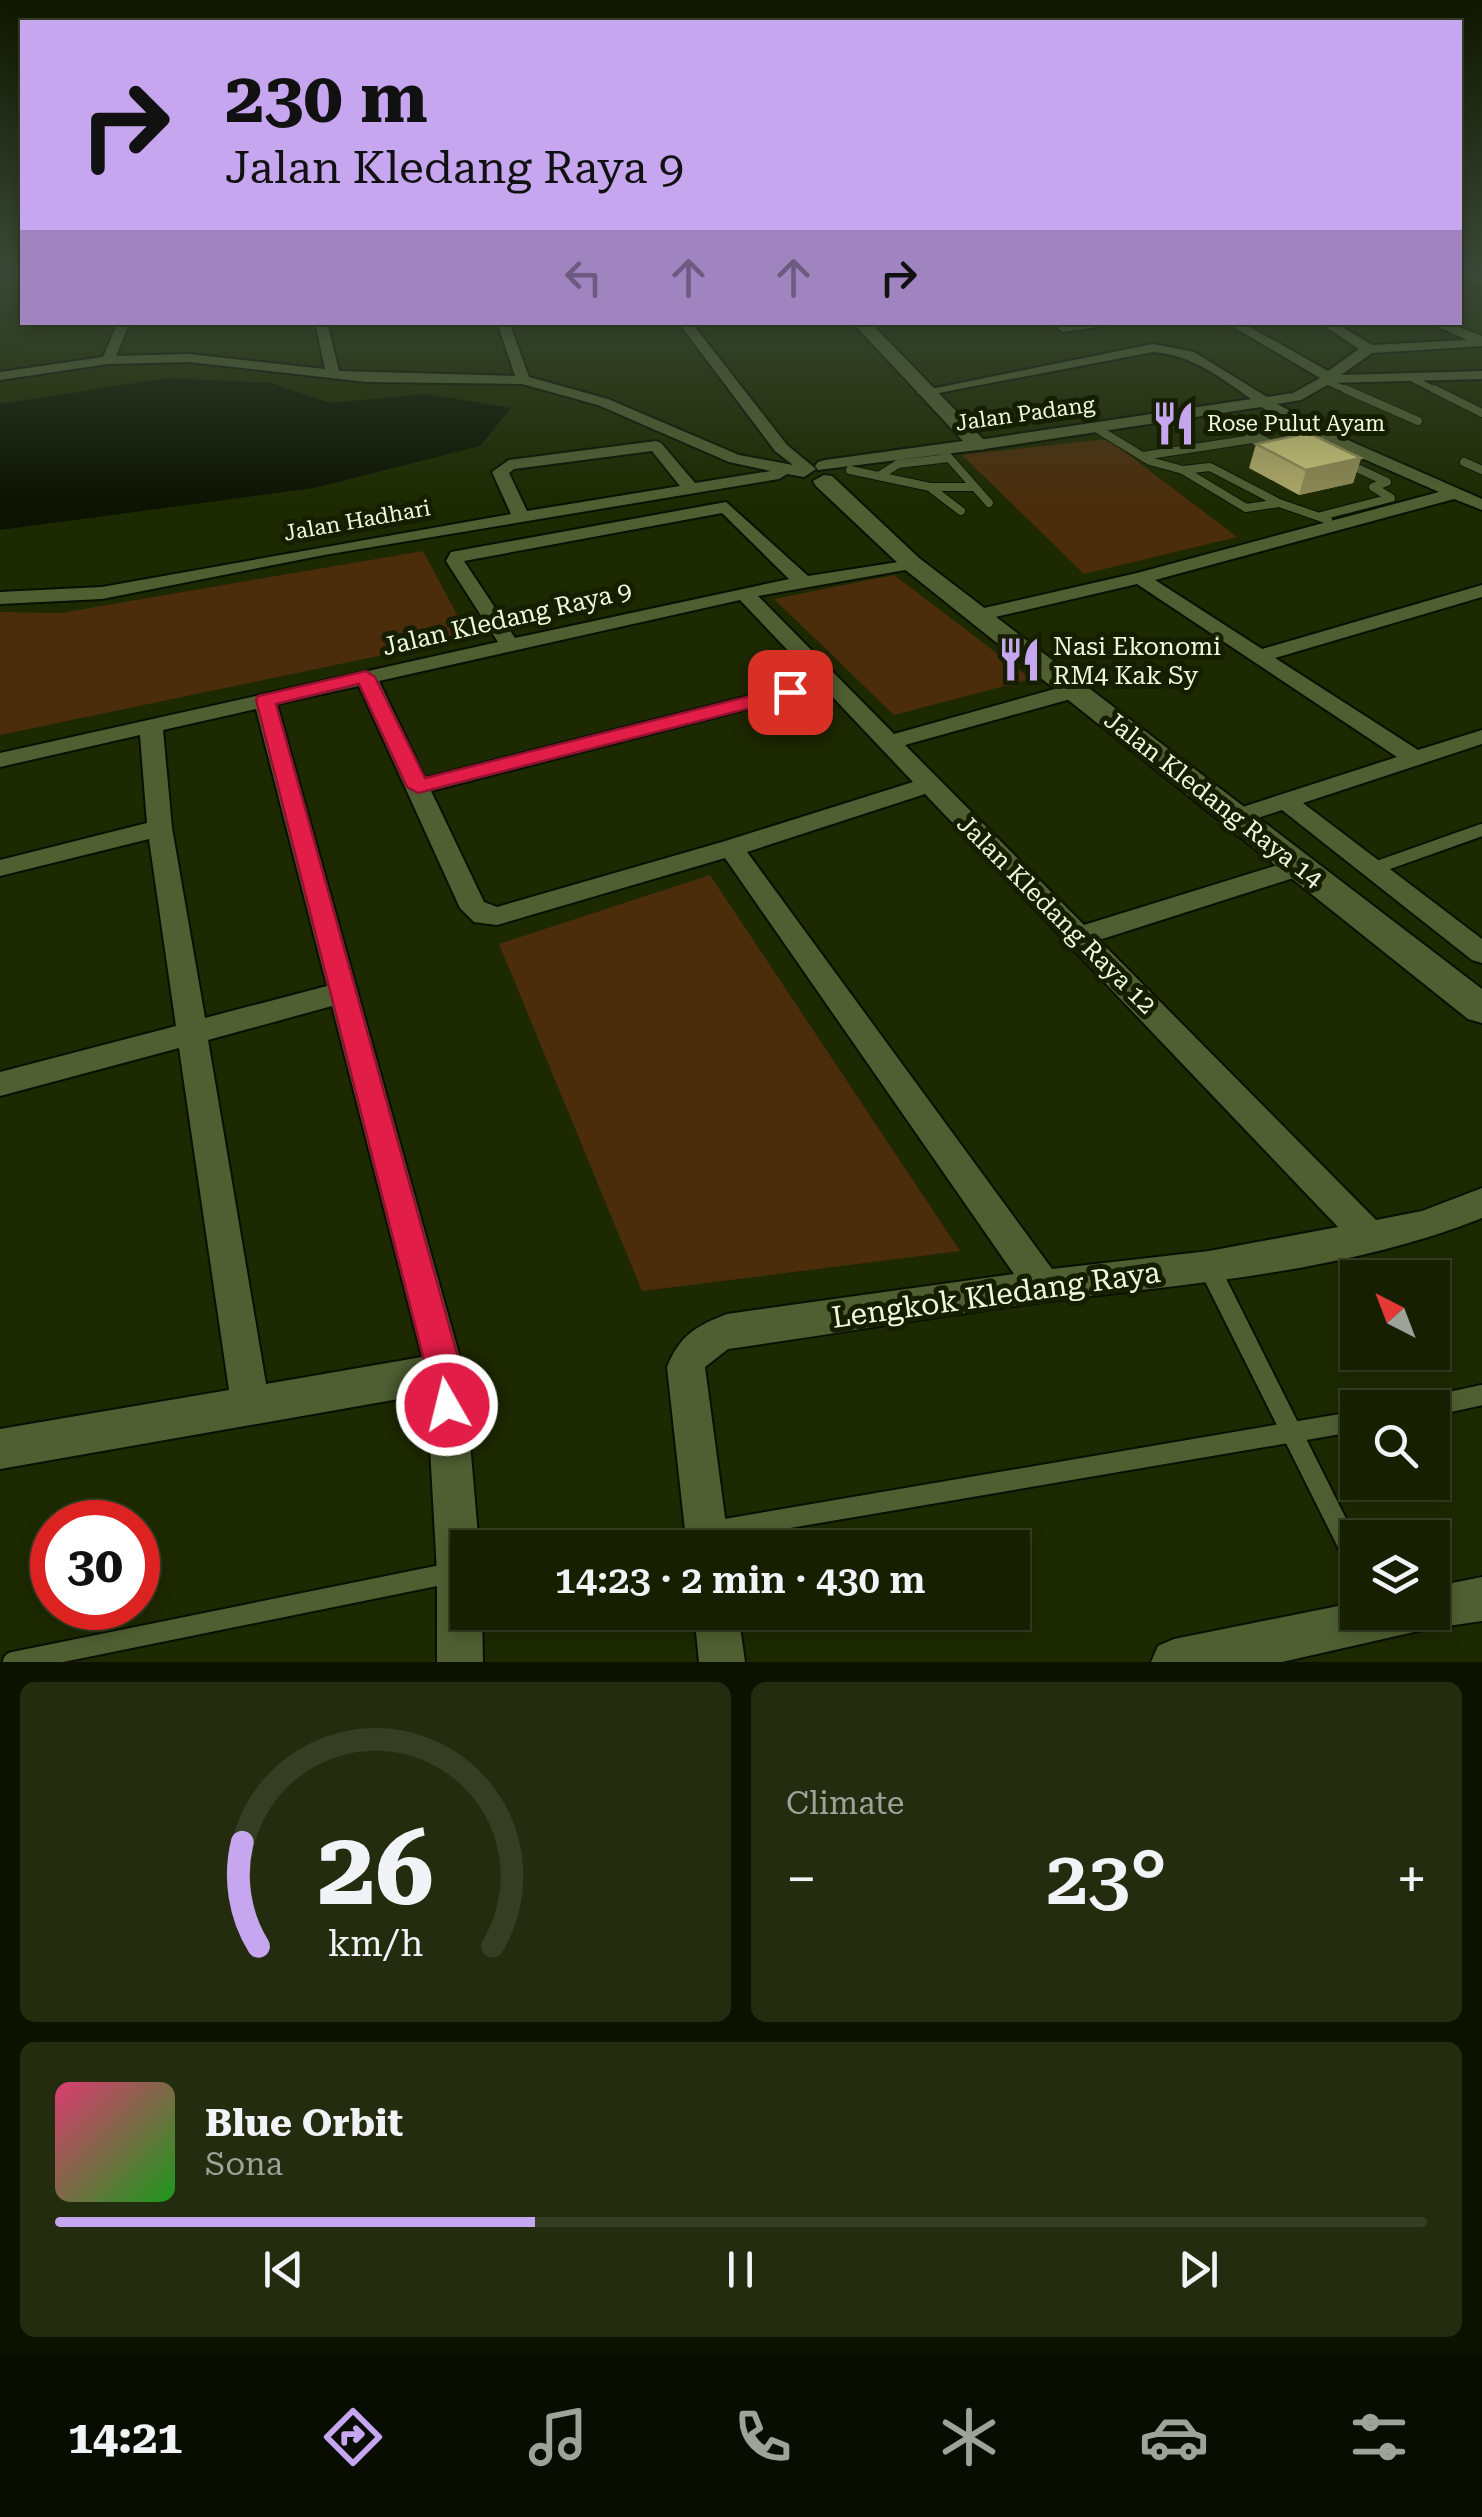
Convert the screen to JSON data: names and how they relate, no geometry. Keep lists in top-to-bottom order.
{
  "streets": {
    "street": [
      "Jalan Padang",
      "Jalan Hadhari",
      "Jalan Kledang Raya 9",
      "Jalan Kledang Raya 14",
      "Jalan Kledang Raya 12",
      "Lengkok Kledang Raya"
    ]
  },
  "crossings": [
    ["Jalan Padang", "Jalan Hadhari"],
    ["Jalan Padang", "Jalan Kledang Raya 14"],
    ["Jalan Hadhari", "Jalan Kledang Raya 14"],
    ["Jalan Kledang Raya 9", "Jalan Kledang Raya 14"],
    ["Jalan Kledang Raya 9", "Jalan Kledang Raya 12"],
    ["Jalan Kledang Raya 12", "Lengkok Kledang Raya"]
  ],
  "places": {
    "restaurant": ["Rose Pulut Ayam", "Nasi Ekonomi RM4 Kak Sy"]
  },
  "north": "top left",
  "page": {
    "turn": ["230 m", "Jalan Kledang Raya 9"],
    "limit": "30",
    "trip": "14:23 · 2 min · 430 m",
    "tile": "Climate",
    "heat": ["−", "23°", "+"],
    "song": ["Blue Orbit", "Sona"],
    "tabs": "14:21",
    "gauge": ["26", "km/h"]
  }
}
